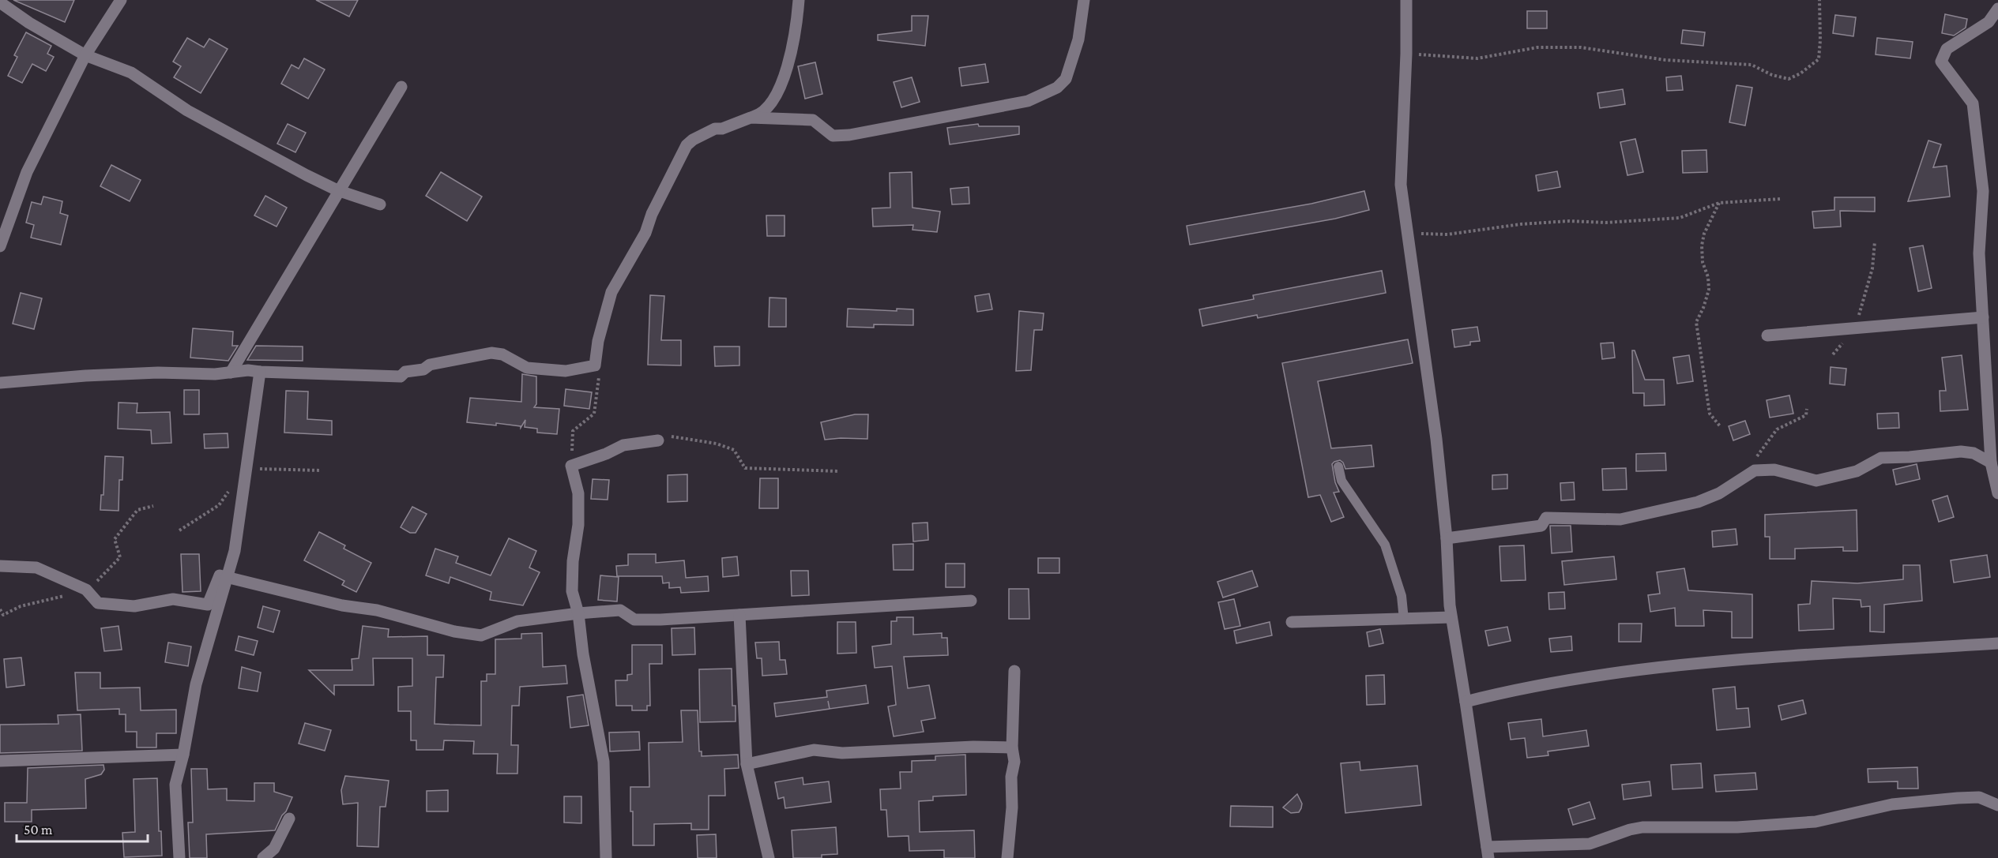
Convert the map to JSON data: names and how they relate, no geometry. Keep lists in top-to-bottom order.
{
  "scale_bar": "50 m"
}
